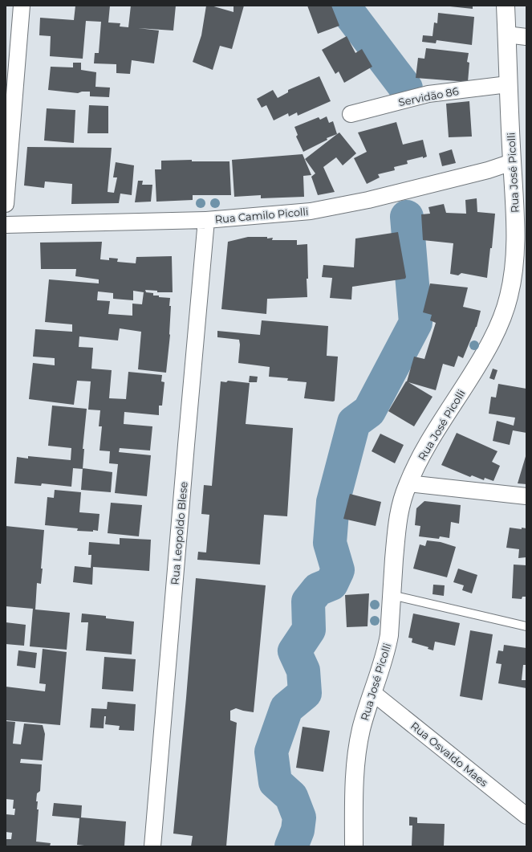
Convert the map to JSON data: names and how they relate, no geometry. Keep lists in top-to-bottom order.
{
  "streets": {
    "street": [
      "Servidão 86",
      "Rua José Picolli",
      "Rua Camilo Picolli",
      "Rua Leopoldo Blese",
      "Rua Osvaldo Maes"
    ]
  },
  "crossings": [
    ["Servidão 86", "Rua José Picolli"],
    ["Rua José Picolli", "Rua Camilo Picolli"],
    ["Rua José Picolli", "Rua Osvaldo Maes"],
    ["Rua Camilo Picolli", "Rua Leopoldo Blese"]
  ]
}
